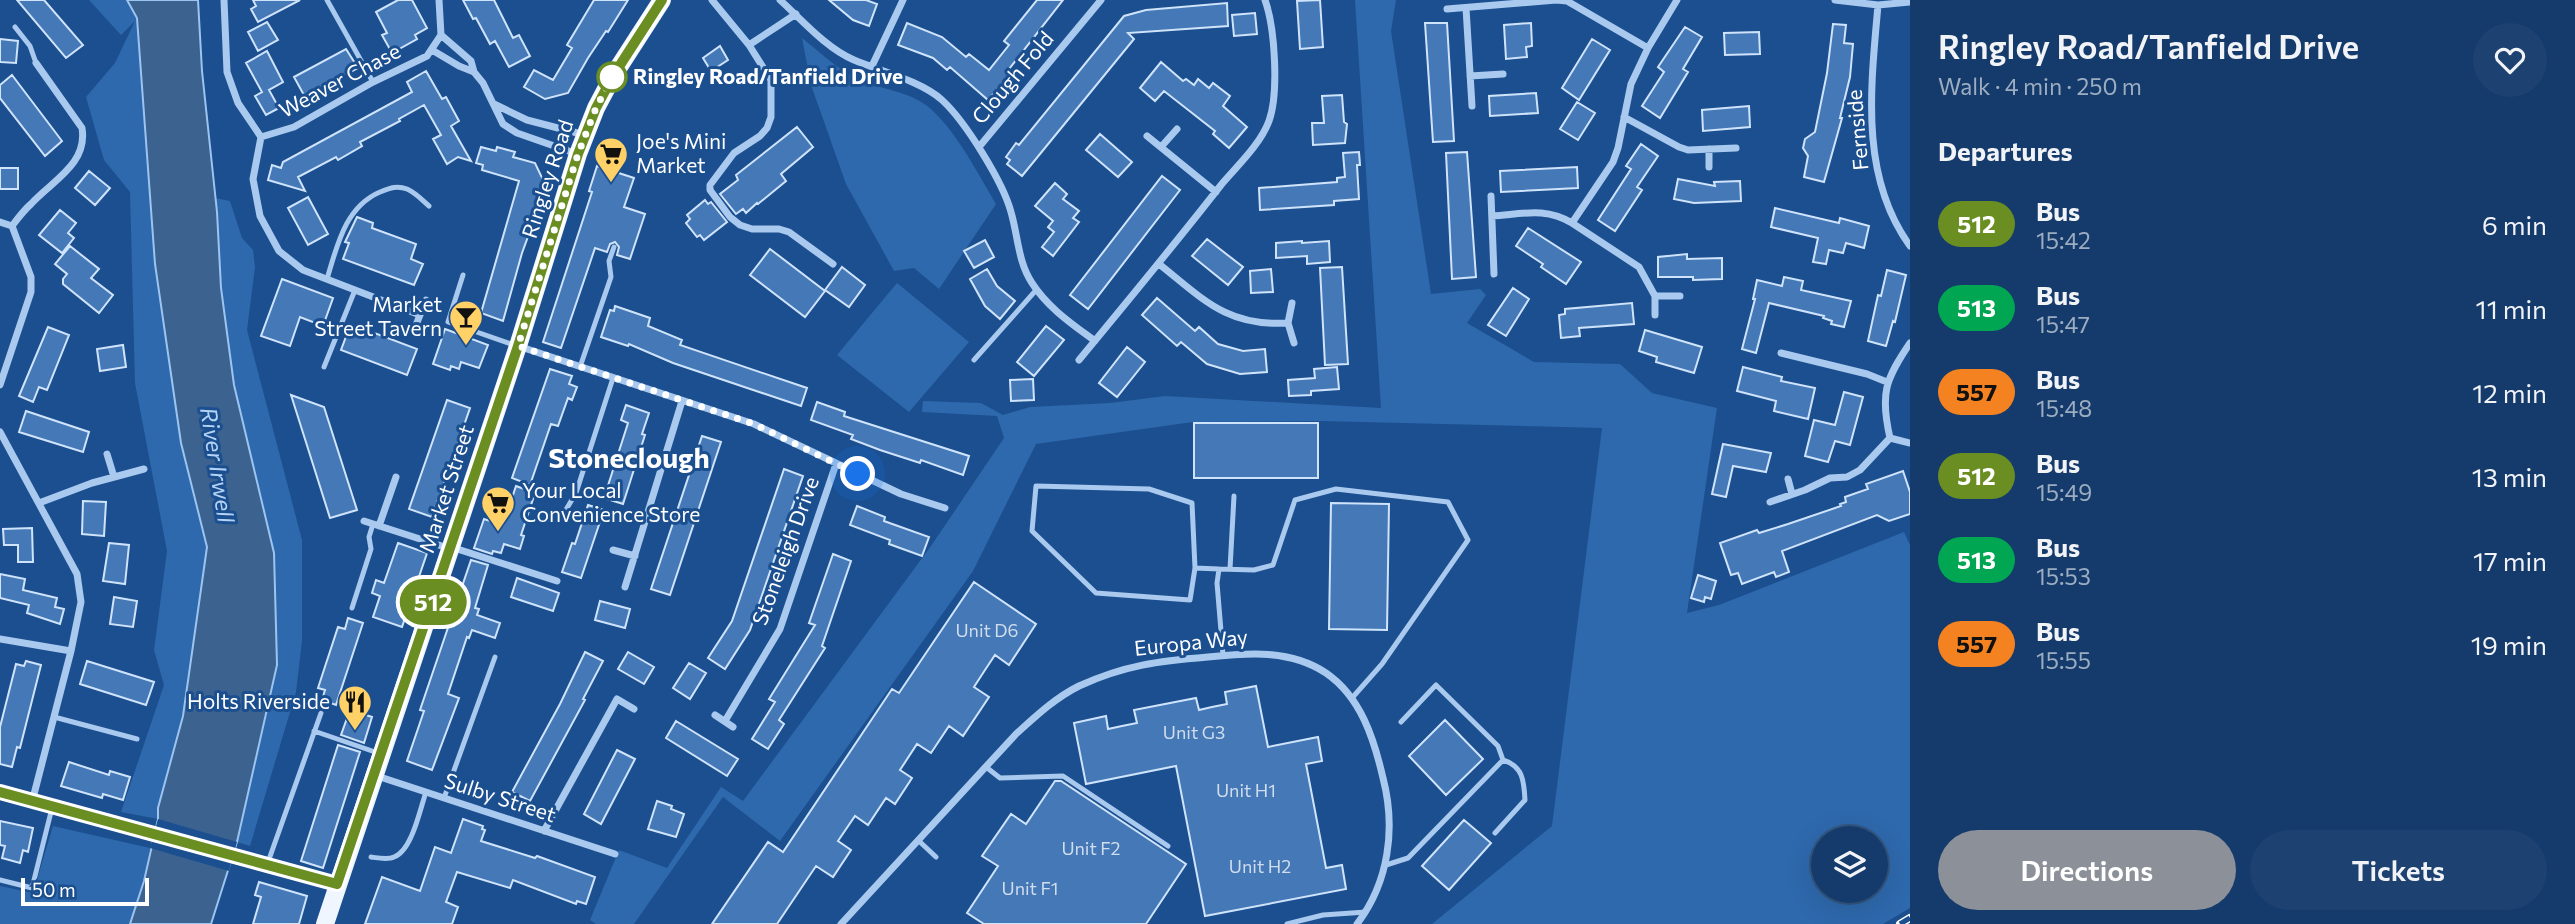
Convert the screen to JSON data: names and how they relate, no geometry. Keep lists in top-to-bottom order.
{
  "streets": {
    "main road": ["Ringley Road", "Market Street"],
    "street": [
      "Clough Fold",
      "Weaver Chase",
      "Fernside",
      "Stoneleigh Drive",
      "Europa Way",
      "Sulby Street"
    ]
  },
  "crossings": [
    ["Ringley Road", "Market Street"],
    ["Ringley Road", "Stoneleigh Drive"],
    ["Market Street", "Stoneleigh Drive"],
    ["Market Street", "Sulby Street"]
  ],
  "districts": ["Stoneclough"],
  "water": ["River Irwell"],
  "places": {
    "other": ["Ringley Road/Tanfield Drive"],
    "supermarket": ["Joe's Mini Market", "Your Local Convenience Store"],
    "bar": ["Market Street Tavern"],
    "restaurant": ["Holts Riverside"]
  },
  "lines": ["bus line 512"],
  "house_numbers": [
    "Unit D6",
    "Unit G3",
    "Unit H1",
    "Unit F2",
    "Unit H2",
    "Unit F1"
  ],
  "scale_bar": "50 m",
  "page": {
    "on_map": "512",
    "heading": [
      ["Ringley Road/Tanfield Drive", "Walk · 4 min · 250 m"],
      "Departures"
    ],
    "list": [
      {
        "mark": "512",
        "name": "Bus",
        "note": "15:42",
        "value": "6 min"
      },
      {
        "mark": "513",
        "name": "Bus",
        "note": "15:47",
        "value": "11 min"
      },
      {
        "mark": "557",
        "name": "Bus",
        "note": "15:48",
        "value": "12 min"
      },
      {
        "mark": "512",
        "name": "Bus",
        "note": "15:49",
        "value": "13 min"
      },
      {
        "mark": "513",
        "name": "Bus",
        "note": "15:53",
        "value": "17 min"
      },
      {
        "mark": "557",
        "name": "Bus",
        "note": "15:55",
        "value": "19 min"
      }
    ],
    "buttons": ["Directions", "Tickets"],
    "scale": "50 m"
  }
}
